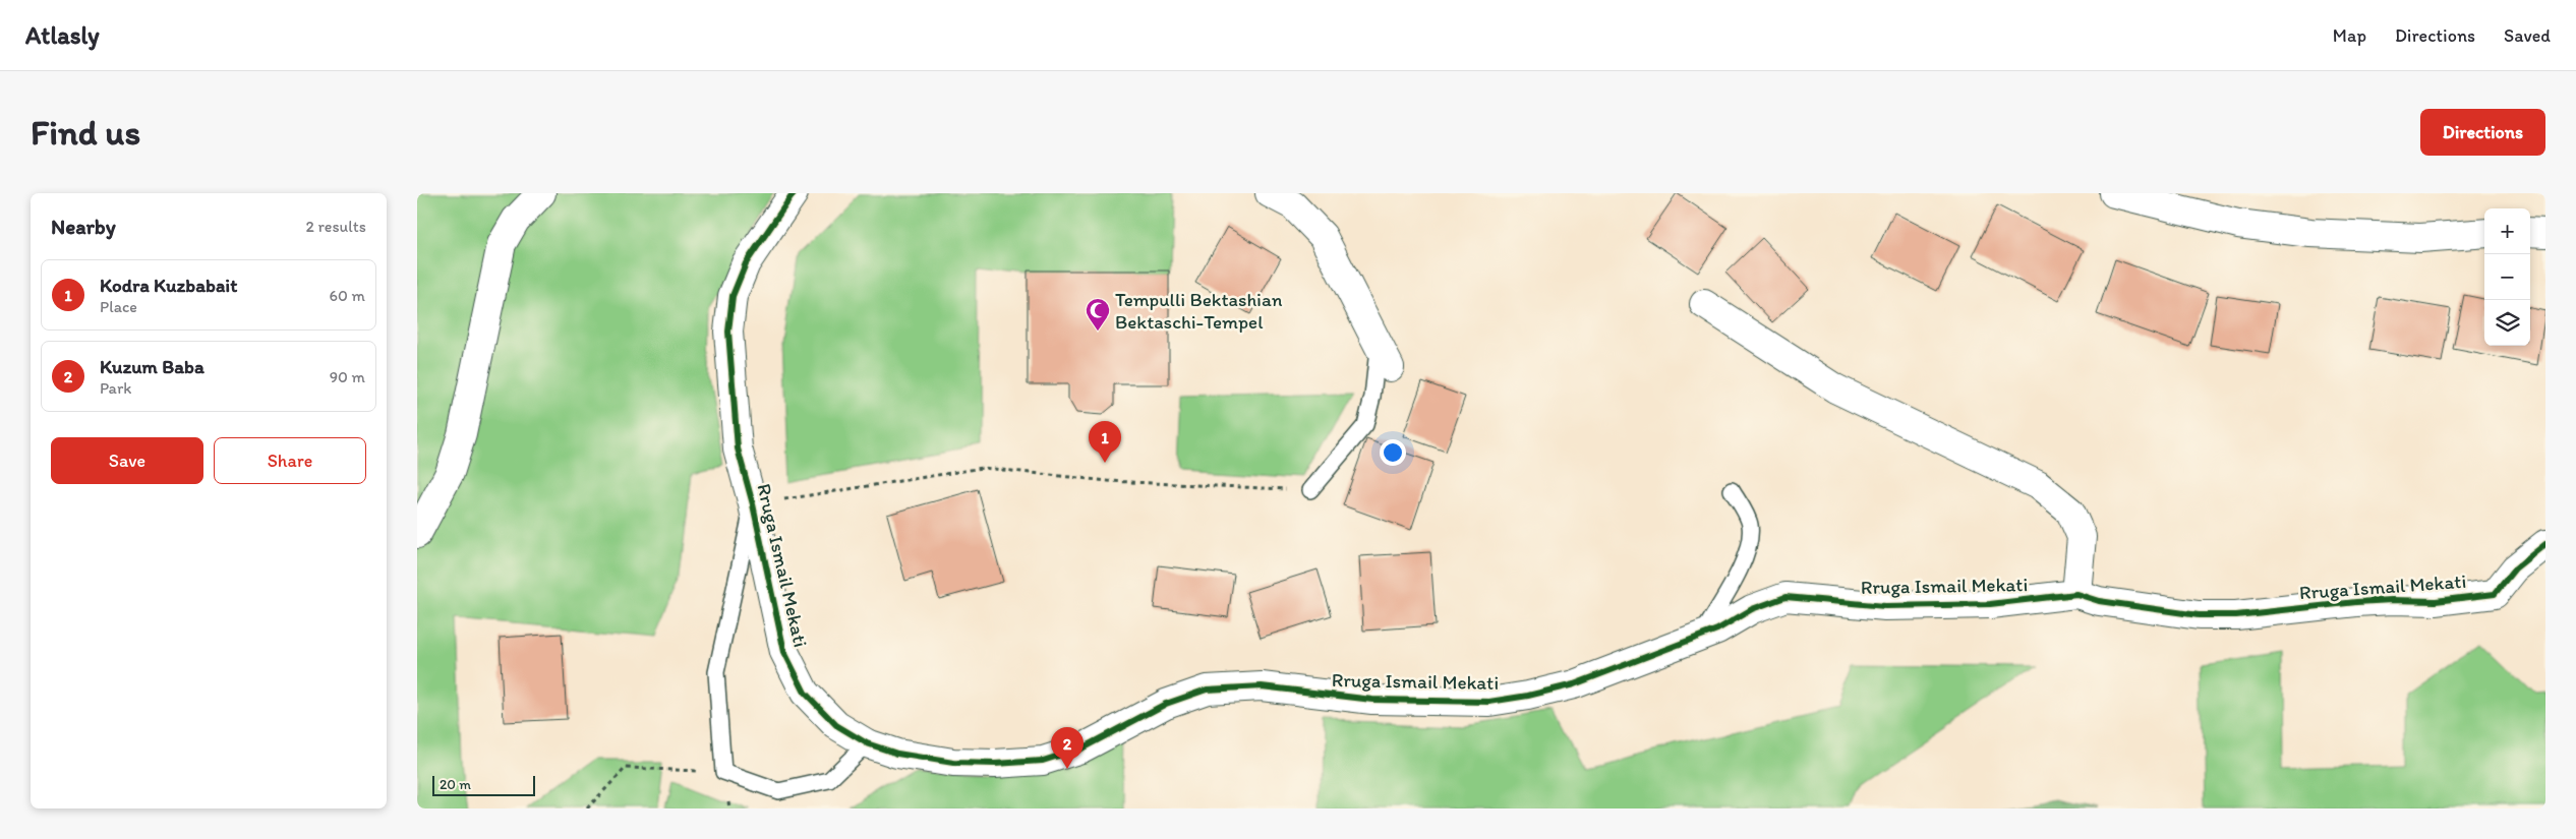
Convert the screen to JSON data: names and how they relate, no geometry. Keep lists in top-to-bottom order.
{
  "streets": {
    "street": ["Rruga Ismail Mekati"]
  },
  "places": {
    "mosque": ["Tempulli Bektashian Bektaschi-Tempel"]
  },
  "scale_bar": "20 m",
  "page": {
    "header": "Atlasly",
    "nav": ["Map", "Directions", "Saved"],
    "buttons": [
      "Directions",
      ["Save", "Share"]
    ],
    "title": "Find us",
    "heading": ["Nearby", "2 results"],
    "map_buttons": ["+", "−"],
    "list": [
      {
        "mark": "1",
        "name": "Kodra Kuzbabait",
        "note": "Place",
        "value": "60 m"
      },
      {
        "mark": "2",
        "name": "Kuzum Baba",
        "note": "Park",
        "value": "90 m"
      }
    ],
    "pins": ["1", "2"],
    "scale": "20 m"
  }
}
